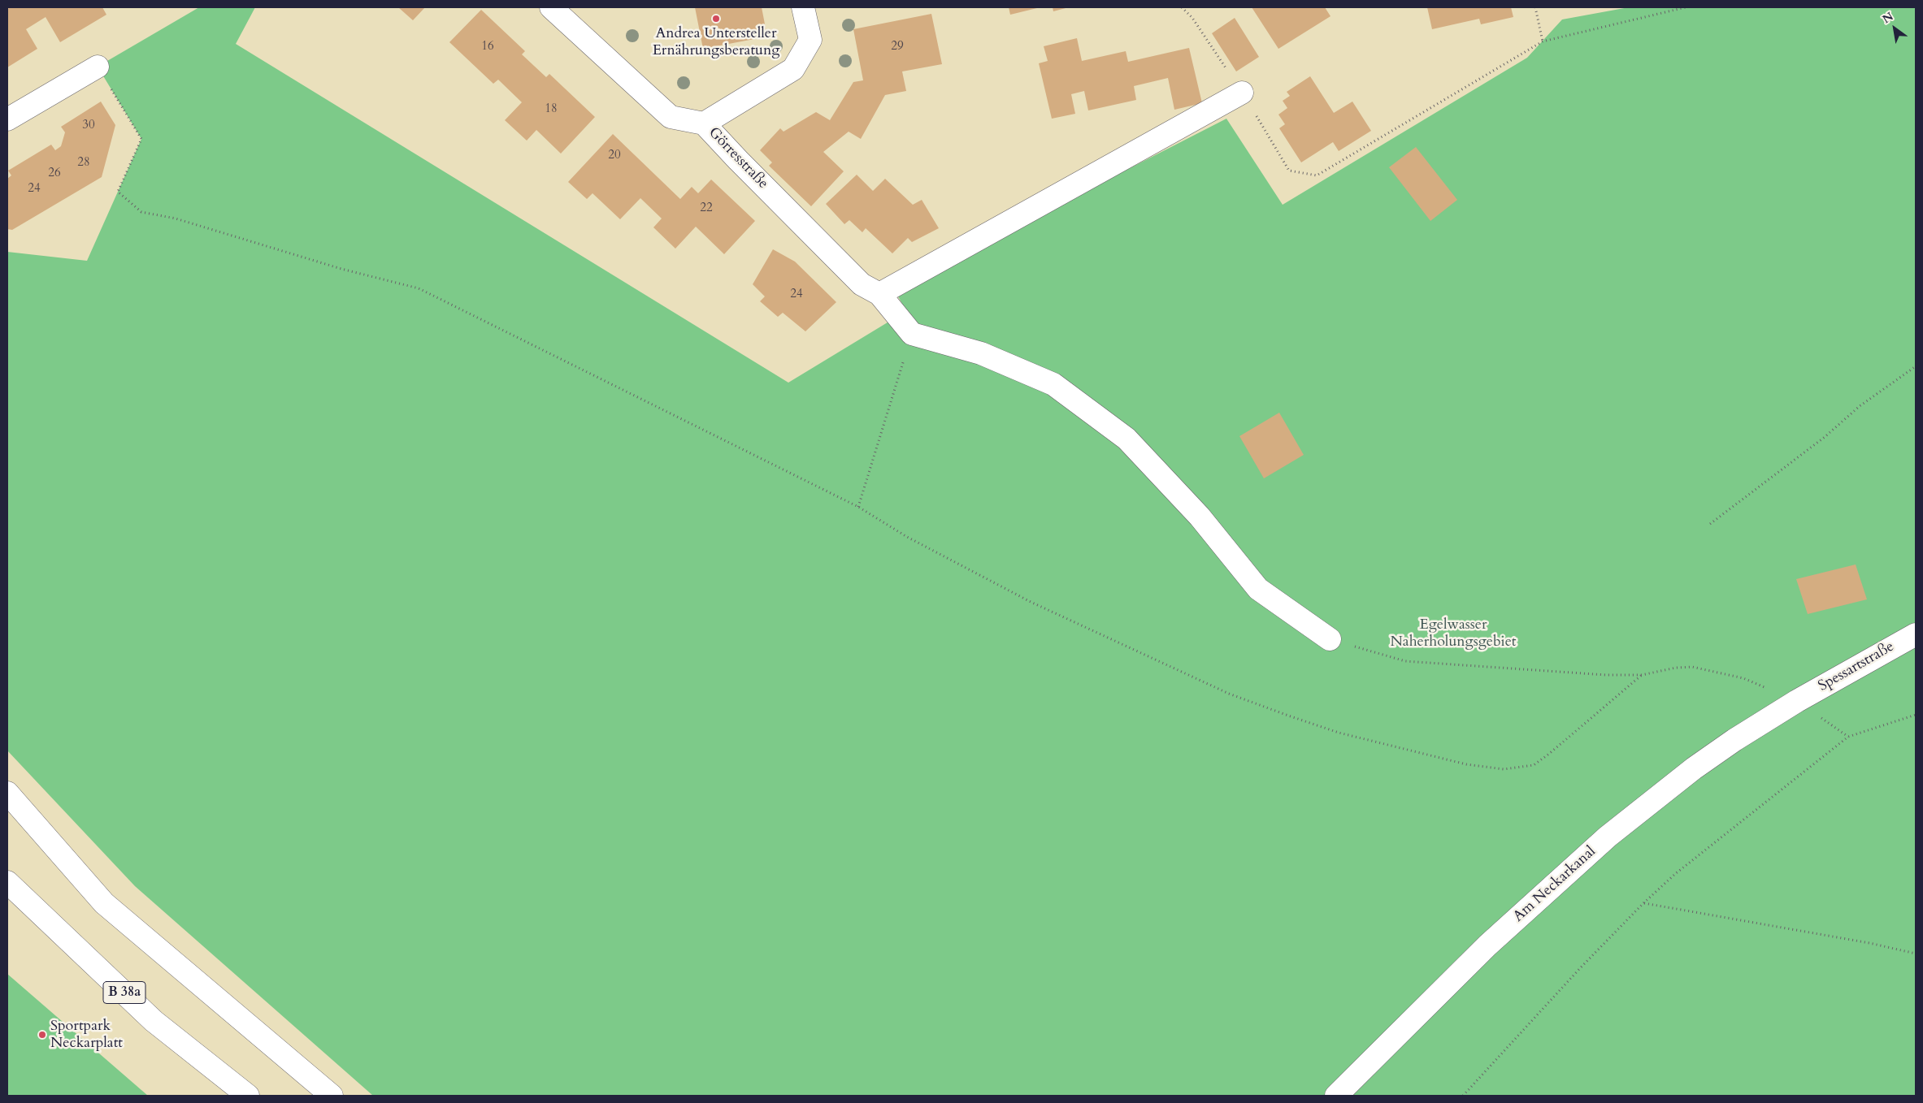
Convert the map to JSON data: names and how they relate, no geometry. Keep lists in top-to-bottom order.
{
  "streets": {
    "main road": [
      "Görresstraße",
      "Spessartstraße",
      "Am Neckarkanal",
      "B 38a"
    ]
  },
  "crossings": [
    ["Spessartstraße", "Am Neckarkanal"]
  ],
  "parks": ["Egelwasser Naherholungsgebiet"],
  "places": ["Andrea Untersteller Ernährungsberatung", "Sportpark Neckarplatt"],
  "house_numbers": [
    "16",
    "29",
    "18",
    "30",
    "20",
    "28",
    "26",
    "24",
    "22",
    "24"
  ],
  "north": "top left"
}
